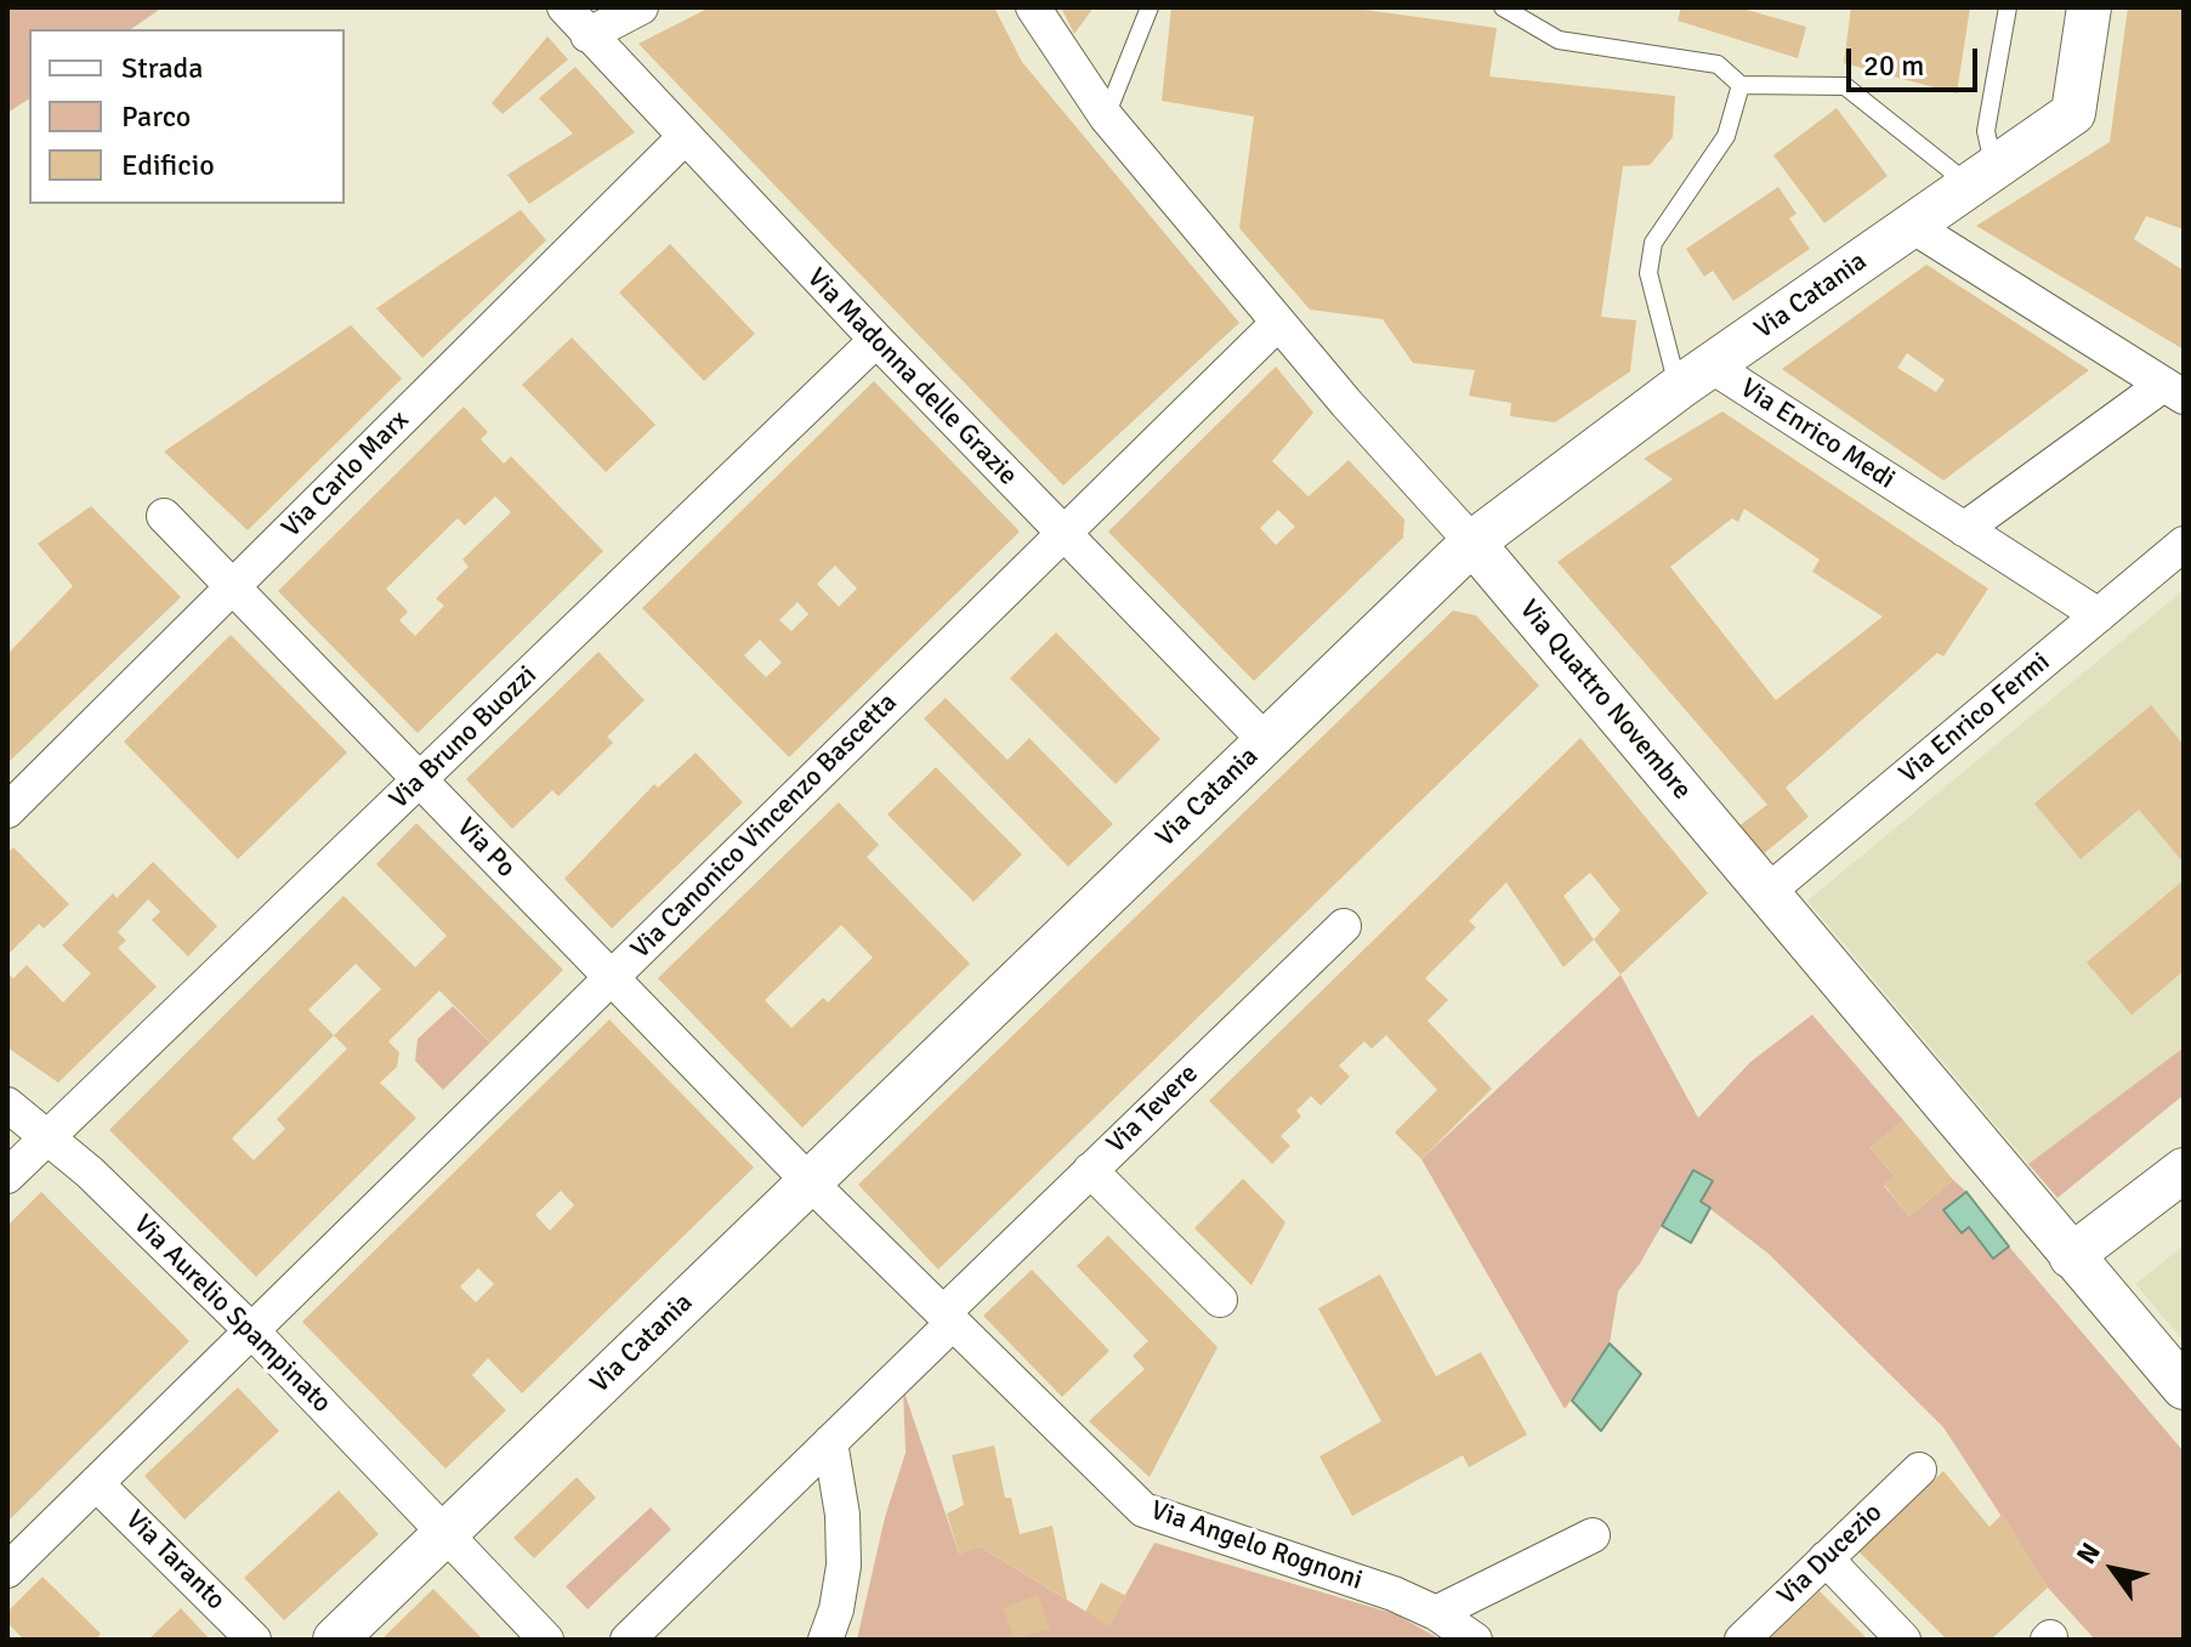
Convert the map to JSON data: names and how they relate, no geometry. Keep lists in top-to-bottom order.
{
  "streets": {
    "street": [
      "Via Catania",
      "Via Madonna delle Grazie",
      "Via Enrico Medi",
      "Via Carlo Marx",
      "Via Quattro Novembre",
      "Via Enrico Fermi",
      "Via Bruno Buozzi",
      "Via Canonico Vincenzo Bascetta",
      "Via Po",
      "Via Tevere",
      "Via Aurelio Spampinato",
      "Via Angelo Rognoni",
      "Via Ducezio",
      "Via Taranto"
    ]
  },
  "crossings": [
    ["Via Catania", "Via Madonna delle Grazie"],
    ["Via Catania", "Via Enrico Medi"],
    ["Via Catania", "Via Quattro Novembre"],
    ["Via Catania", "Via Po"],
    ["Via Catania", "Via Aurelio Spampinato"],
    ["Via Catania", "Via Angelo Rognoni"],
    ["Via Madonna delle Grazie", "Via Carlo Marx"],
    ["Via Madonna delle Grazie", "Via Bruno Buozzi"],
    ["Via Madonna delle Grazie", "Via Canonico Vincenzo Bascetta"],
    ["Via Enrico Medi", "Via Enrico Fermi"],
    ["Via Carlo Marx", "Via Po"],
    ["Via Quattro Novembre", "Via Enrico Fermi"],
    ["Via Quattro Novembre", "Via Canonico Vincenzo Bascetta"],
    ["Via Bruno Buozzi", "Via Po"],
    ["Via Bruno Buozzi", "Via Aurelio Spampinato"],
    ["Via Canonico Vincenzo Bascetta", "Via Po"],
    ["Via Canonico Vincenzo Bascetta", "Via Aurelio Spampinato"],
    ["Via Canonico Vincenzo Bascetta", "Via Taranto"],
    ["Via Po", "Via Angelo Rognoni"],
    ["Via Tevere", "Via Angelo Rognoni"]
  ],
  "legend": ["Strada", "Parco", "Edificio"],
  "scale_bar": "20 m",
  "north": "top left"
}
